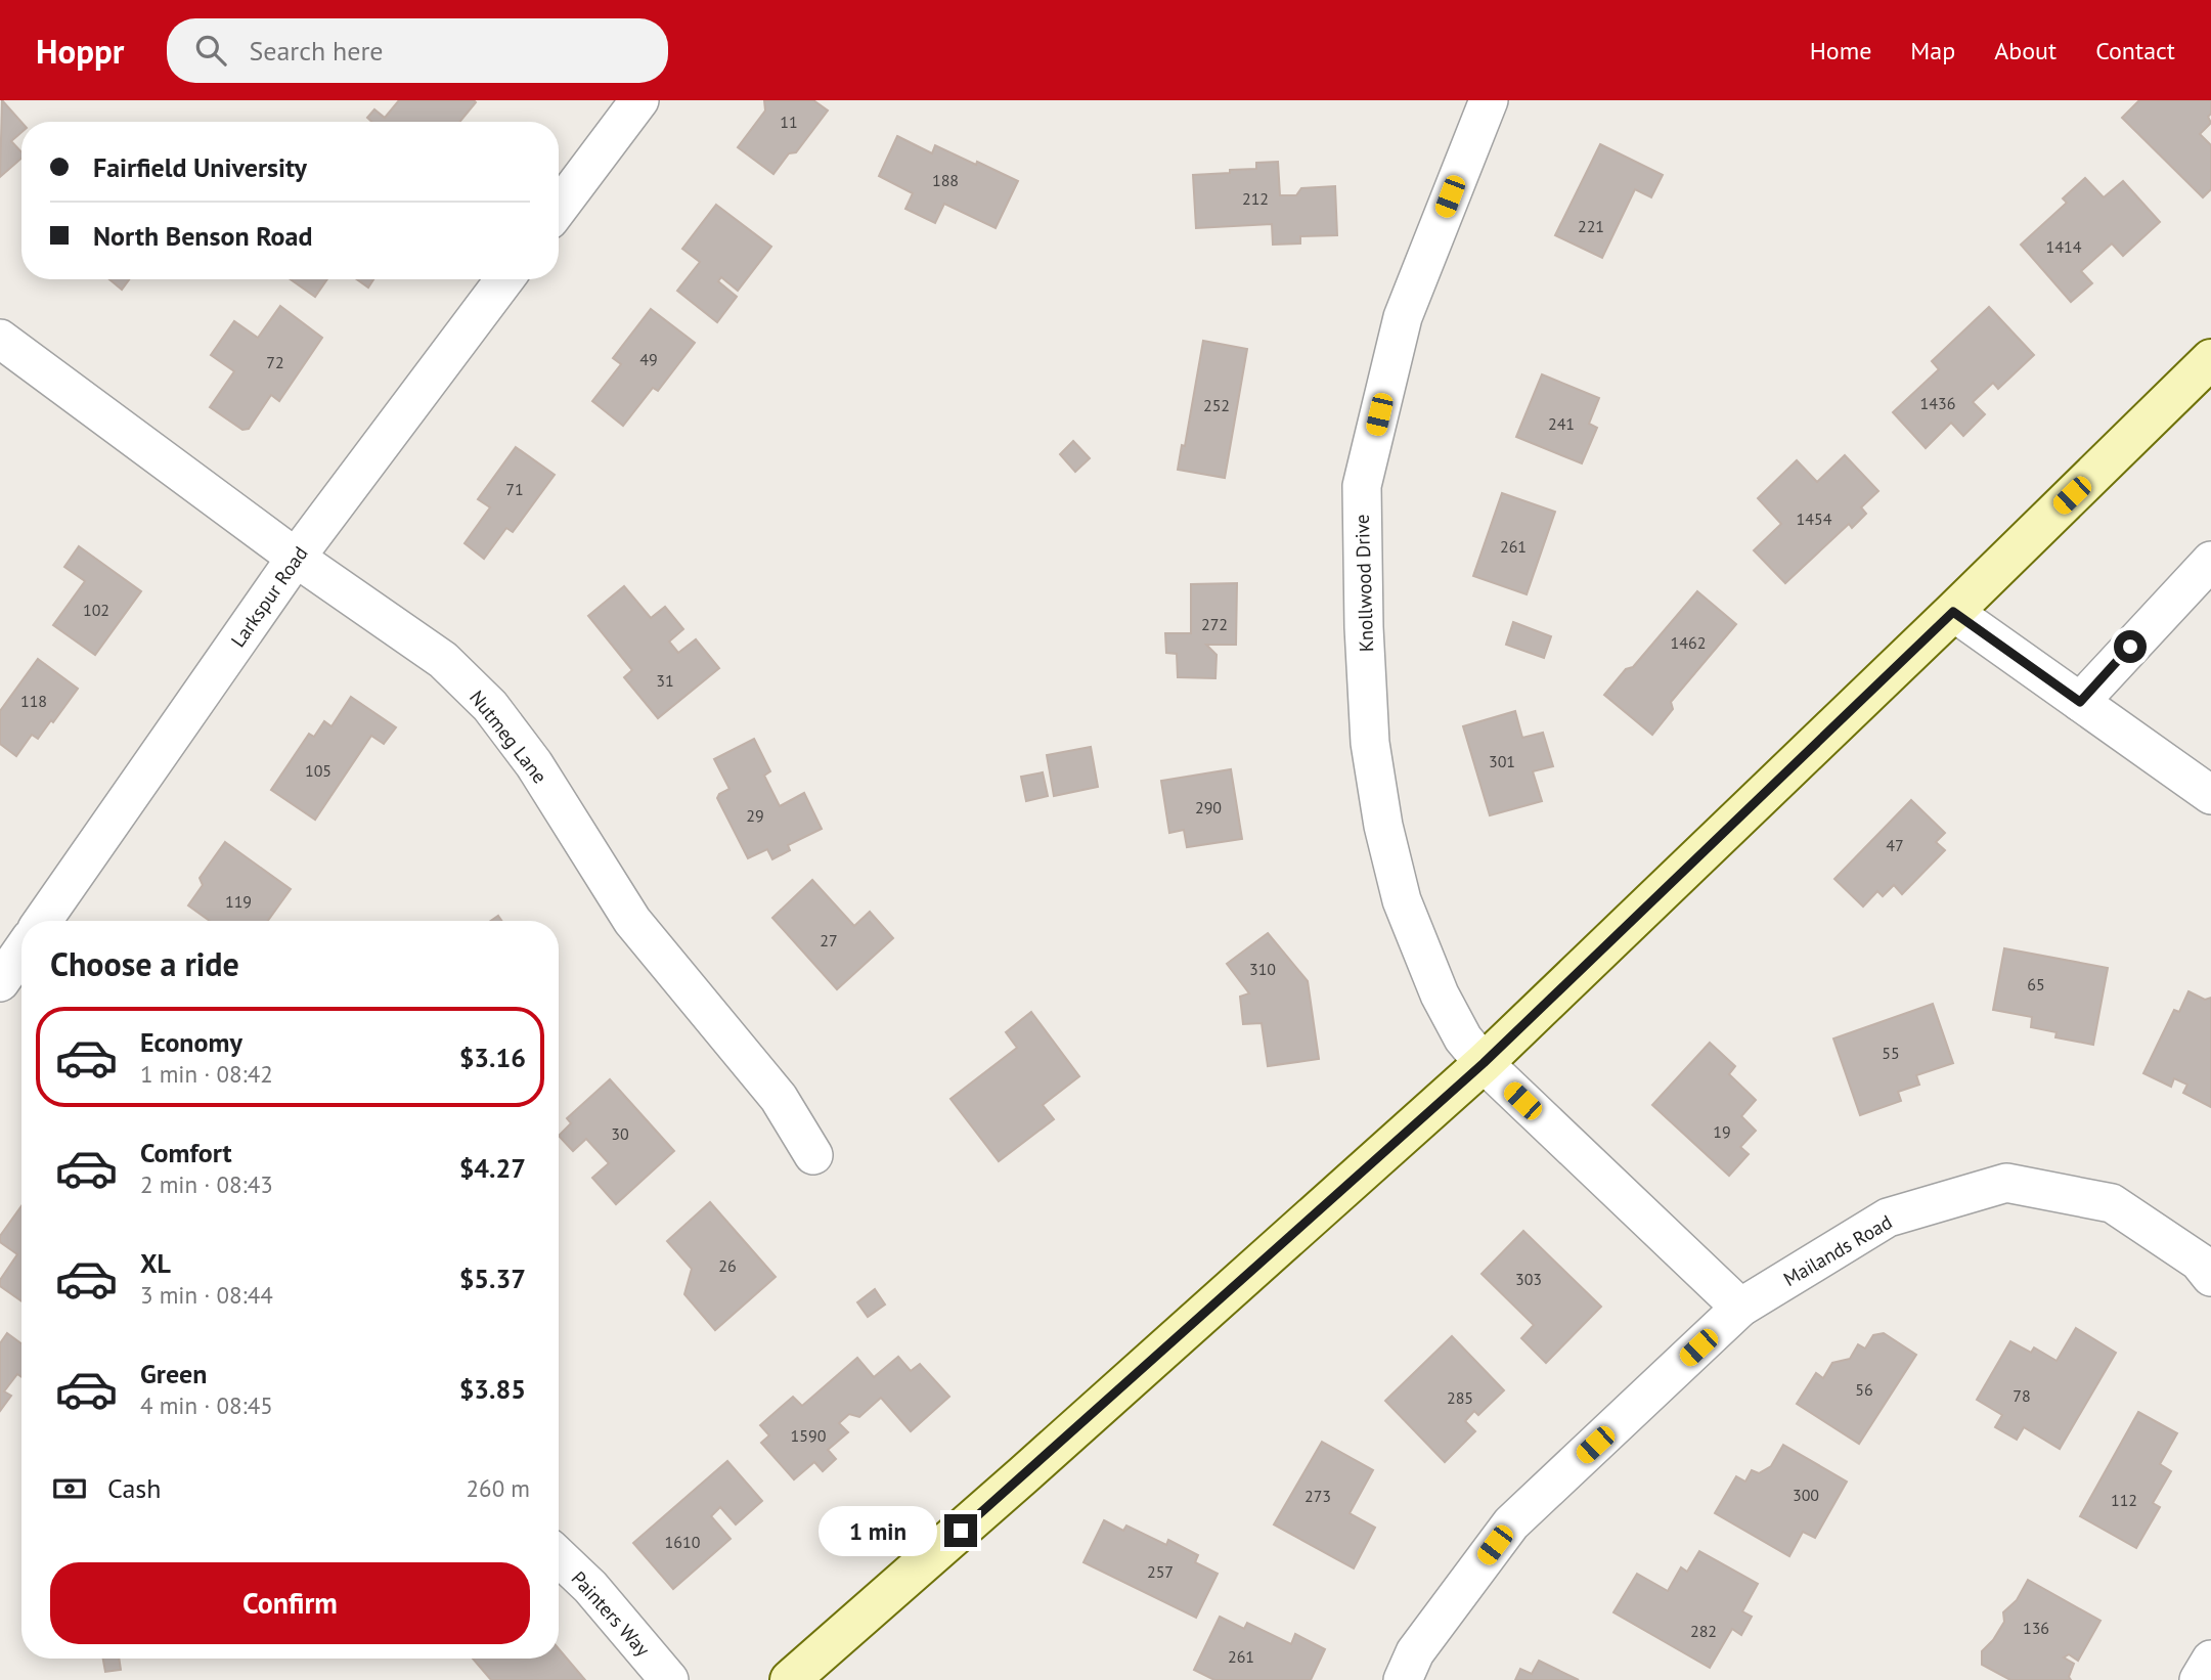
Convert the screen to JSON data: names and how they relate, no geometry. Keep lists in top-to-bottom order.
{
  "streets": {
    "street": [
      "Knollwood Drive",
      "Larkspur Road",
      "Nutmeg Lane",
      "Mailands Road",
      "Painters Way"
    ]
  },
  "crossings": [
    ["Larkspur Road", "Nutmeg Lane"]
  ],
  "house_numbers": [
    "11",
    "188",
    "212",
    "221",
    "1414",
    "49",
    "72",
    "1436",
    "252",
    "241",
    "71",
    "1454",
    "261",
    "102",
    "272",
    "1462",
    "31",
    "118",
    "301",
    "105",
    "290",
    "29",
    "47",
    "119",
    "27",
    "310",
    "65",
    "55",
    "19",
    "30",
    "26",
    "303",
    "56",
    "78",
    "285",
    "1590",
    "300",
    "273",
    "112",
    "1610",
    "257",
    "136",
    "282",
    "261"
  ],
  "page": {
    "header": "Hoppr",
    "search": "Search here",
    "nav": [
      "Home",
      "Map",
      "About",
      "Contact"
    ],
    "banner": ["Fairfield University", "North Benson Road"],
    "heading": "Choose a ride",
    "list": [
      {
        "name": "Economy",
        "note": "1 min · 08:42",
        "value": "$3.16"
      },
      {
        "name": "Comfort",
        "note": "2 min · 08:43",
        "value": "$4.27"
      },
      {
        "name": "XL",
        "note": "3 min · 08:44",
        "value": "$5.37"
      },
      {
        "name": "Green",
        "note": "4 min · 08:45",
        "value": "$3.85"
      }
    ],
    "pay": ["Cash", "260 m"],
    "bubble": "1 min",
    "buttons": "Confirm"
  }
}
